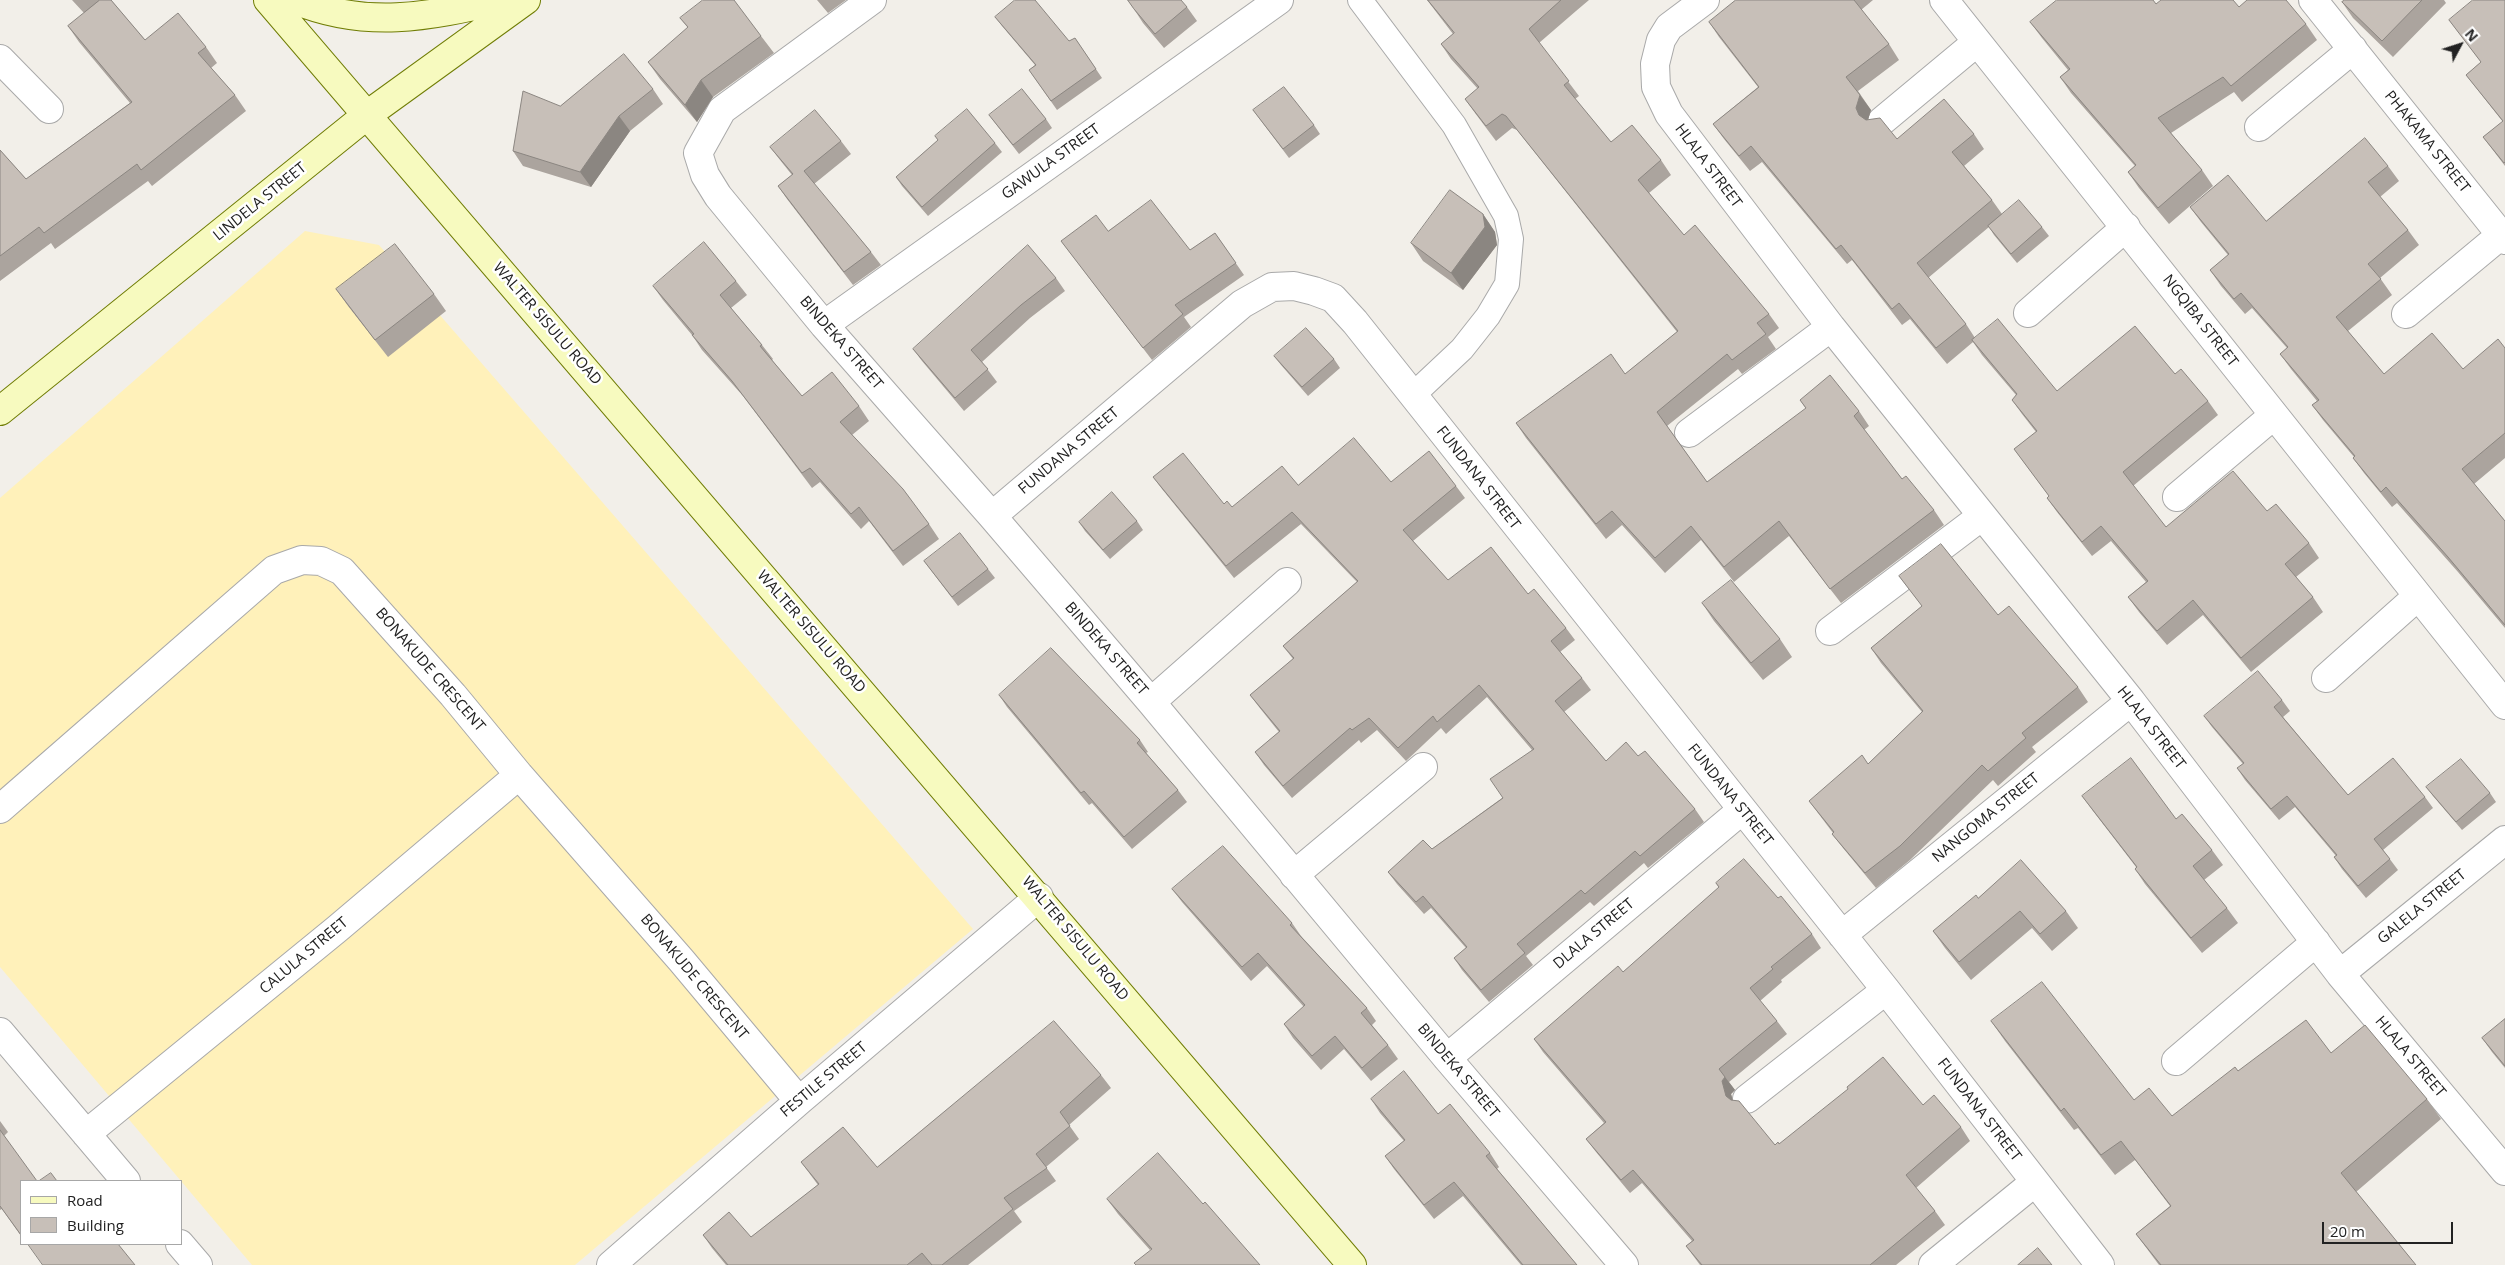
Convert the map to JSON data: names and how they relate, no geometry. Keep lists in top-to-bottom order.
{
  "streets": {
    "street": [
      "PHAKAMA STREET",
      "GAWULA STREET",
      "HLALA STREET",
      "LINDELA STREET",
      "NGQIBA STREET",
      "WALTER SISULU ROAD",
      "BINDEKA STREET",
      "FUNDANA STREET",
      "BONAKUDE CRESCENT",
      "NANGOMA STREET",
      "GALELA STREET",
      "DLALA STREET",
      "CALULA STREET",
      "FESTILE STREET"
    ]
  },
  "crossings": [
    ["GAWULA STREET", "BINDEKA STREET"],
    ["HLALA STREET", "NANGOMA STREET"],
    ["HLALA STREET", "GALELA STREET"],
    ["LINDELA STREET", "WALTER SISULU ROAD"],
    ["WALTER SISULU ROAD", "FESTILE STREET"],
    ["BINDEKA STREET", "FUNDANA STREET"],
    ["BINDEKA STREET", "DLALA STREET"],
    ["FUNDANA STREET", "NANGOMA STREET"],
    ["FUNDANA STREET", "DLALA STREET"],
    ["BONAKUDE CRESCENT", "CALULA STREET"],
    ["BONAKUDE CRESCENT", "FESTILE STREET"]
  ],
  "legend": ["Road", "Building"],
  "scale_bar": "20 m",
  "north": "top right"
}
